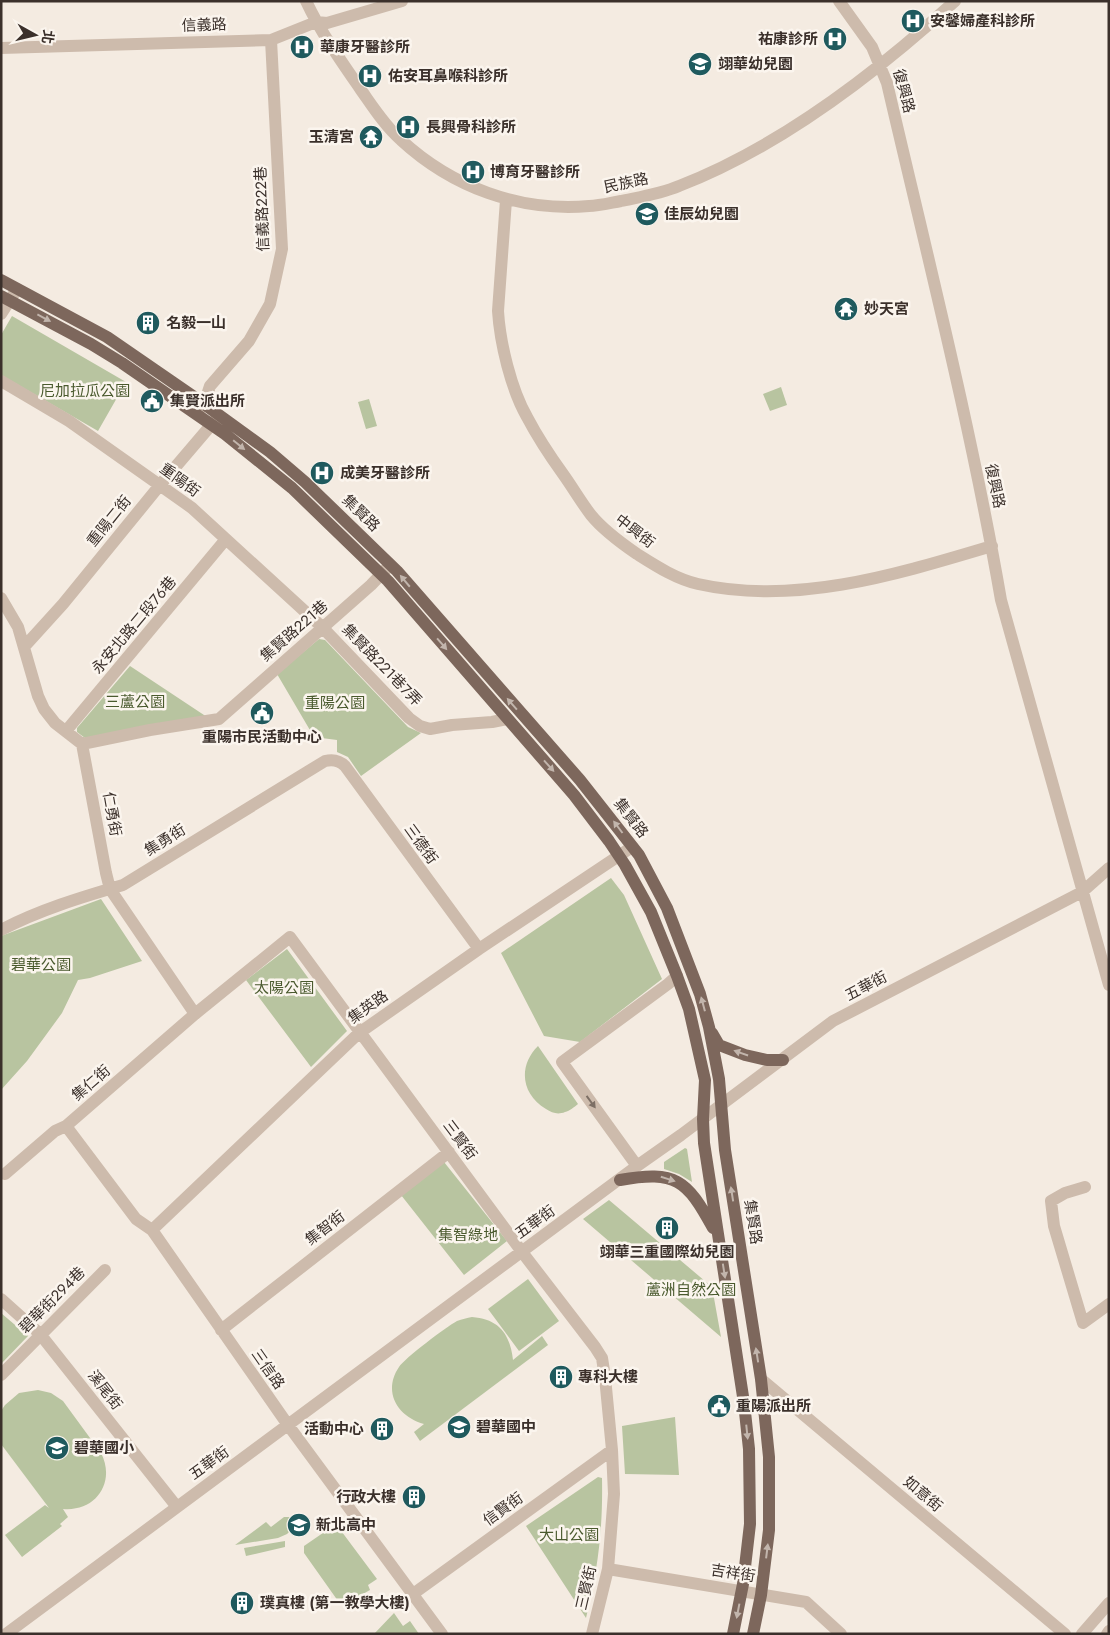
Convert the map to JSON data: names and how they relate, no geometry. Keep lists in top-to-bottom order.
{
  "streets": {
    "main road": ["集賢路"],
    "street": [
      "信義路",
      "復興路",
      "民族路",
      "信義路222巷",
      "重陽街",
      "重陽二街",
      "中興街",
      "永安北路二段76巷",
      "集賢路221巷",
      "集賢路221巷7弄",
      "仁勇街",
      "集勇街",
      "三德街",
      "五華街",
      "集英路",
      "集仁街",
      "三賢街",
      "集智街",
      "碧華街294巷",
      "三信路",
      "溪尾街",
      "如意街",
      "信賢街",
      "吉祥街"
    ]
  },
  "crossings": [
    ["信義路", "民族路"],
    ["信義路", "信義路222巷"],
    ["復興路", "民族路"],
    ["復興路", "中興街"],
    ["復興路", "五華街"],
    ["民族路", "中興街"],
    ["信義路222巷", "集賢路"],
    ["重陽街", "重陽二街"],
    ["重陽街", "永安北路二段76巷"],
    ["重陽街", "集賢路221巷"],
    ["重陽街", "集賢路221巷7弄"],
    ["集賢路", "重陽二街"],
    ["集賢路", "集賢路221巷"],
    ["集賢路", "集賢路221巷7弄"],
    ["集賢路", "五華街"],
    ["集賢路", "集英路"],
    ["集賢路", "如意街"],
    ["集賢路", "吉祥街"],
    ["集賢路221巷", "集賢路221巷7弄"],
    ["集賢路221巷", "仁勇街"],
    ["仁勇街", "集勇街"],
    ["集勇街", "三德街"],
    ["三德街", "集英路"],
    ["五華街", "三賢街"],
    ["五華街", "三信路"],
    ["五華街", "溪尾街"],
    ["集英路", "三賢街"],
    ["集英路", "三信路"],
    ["集仁街", "三賢街"],
    ["集仁街", "三信路"],
    ["三賢街", "集智街"],
    ["三賢街", "信賢街"],
    ["三賢街", "吉祥街"],
    ["集智街", "三信路"],
    ["碧華街294巷", "溪尾街"],
    ["三信路", "信賢街"]
  ],
  "parks": [
    "尼加拉瓜公園",
    "三蘆公園",
    "重陽公園",
    "碧華公園",
    "太陽公園",
    "集智綠地",
    "蘆洲自然公園",
    "大山公園"
  ],
  "places": {
    "hospital": [
      "安馨婦產科診所",
      "祐康診所",
      "華康牙醫診所",
      "佑安耳鼻喉科診所",
      "長興骨科診所",
      "博育牙醫診所",
      "成美牙醫診所"
    ],
    "school or university": [
      "翊華幼兒園",
      "佳辰幼兒園",
      "碧華國中",
      "碧華國小",
      "新北高中"
    ],
    "temple": ["玉清宮", "妙天宮"],
    "building": [
      "名毅一山",
      "翊華三重國際幼兒園",
      "專科大樓",
      "活動中心",
      "行政大樓",
      "璞真樓 (第一教學大樓)"
    ],
    "public building": ["集賢派出所", "重陽市民活動中心", "重陽派出所"]
  },
  "north": "right"
}
